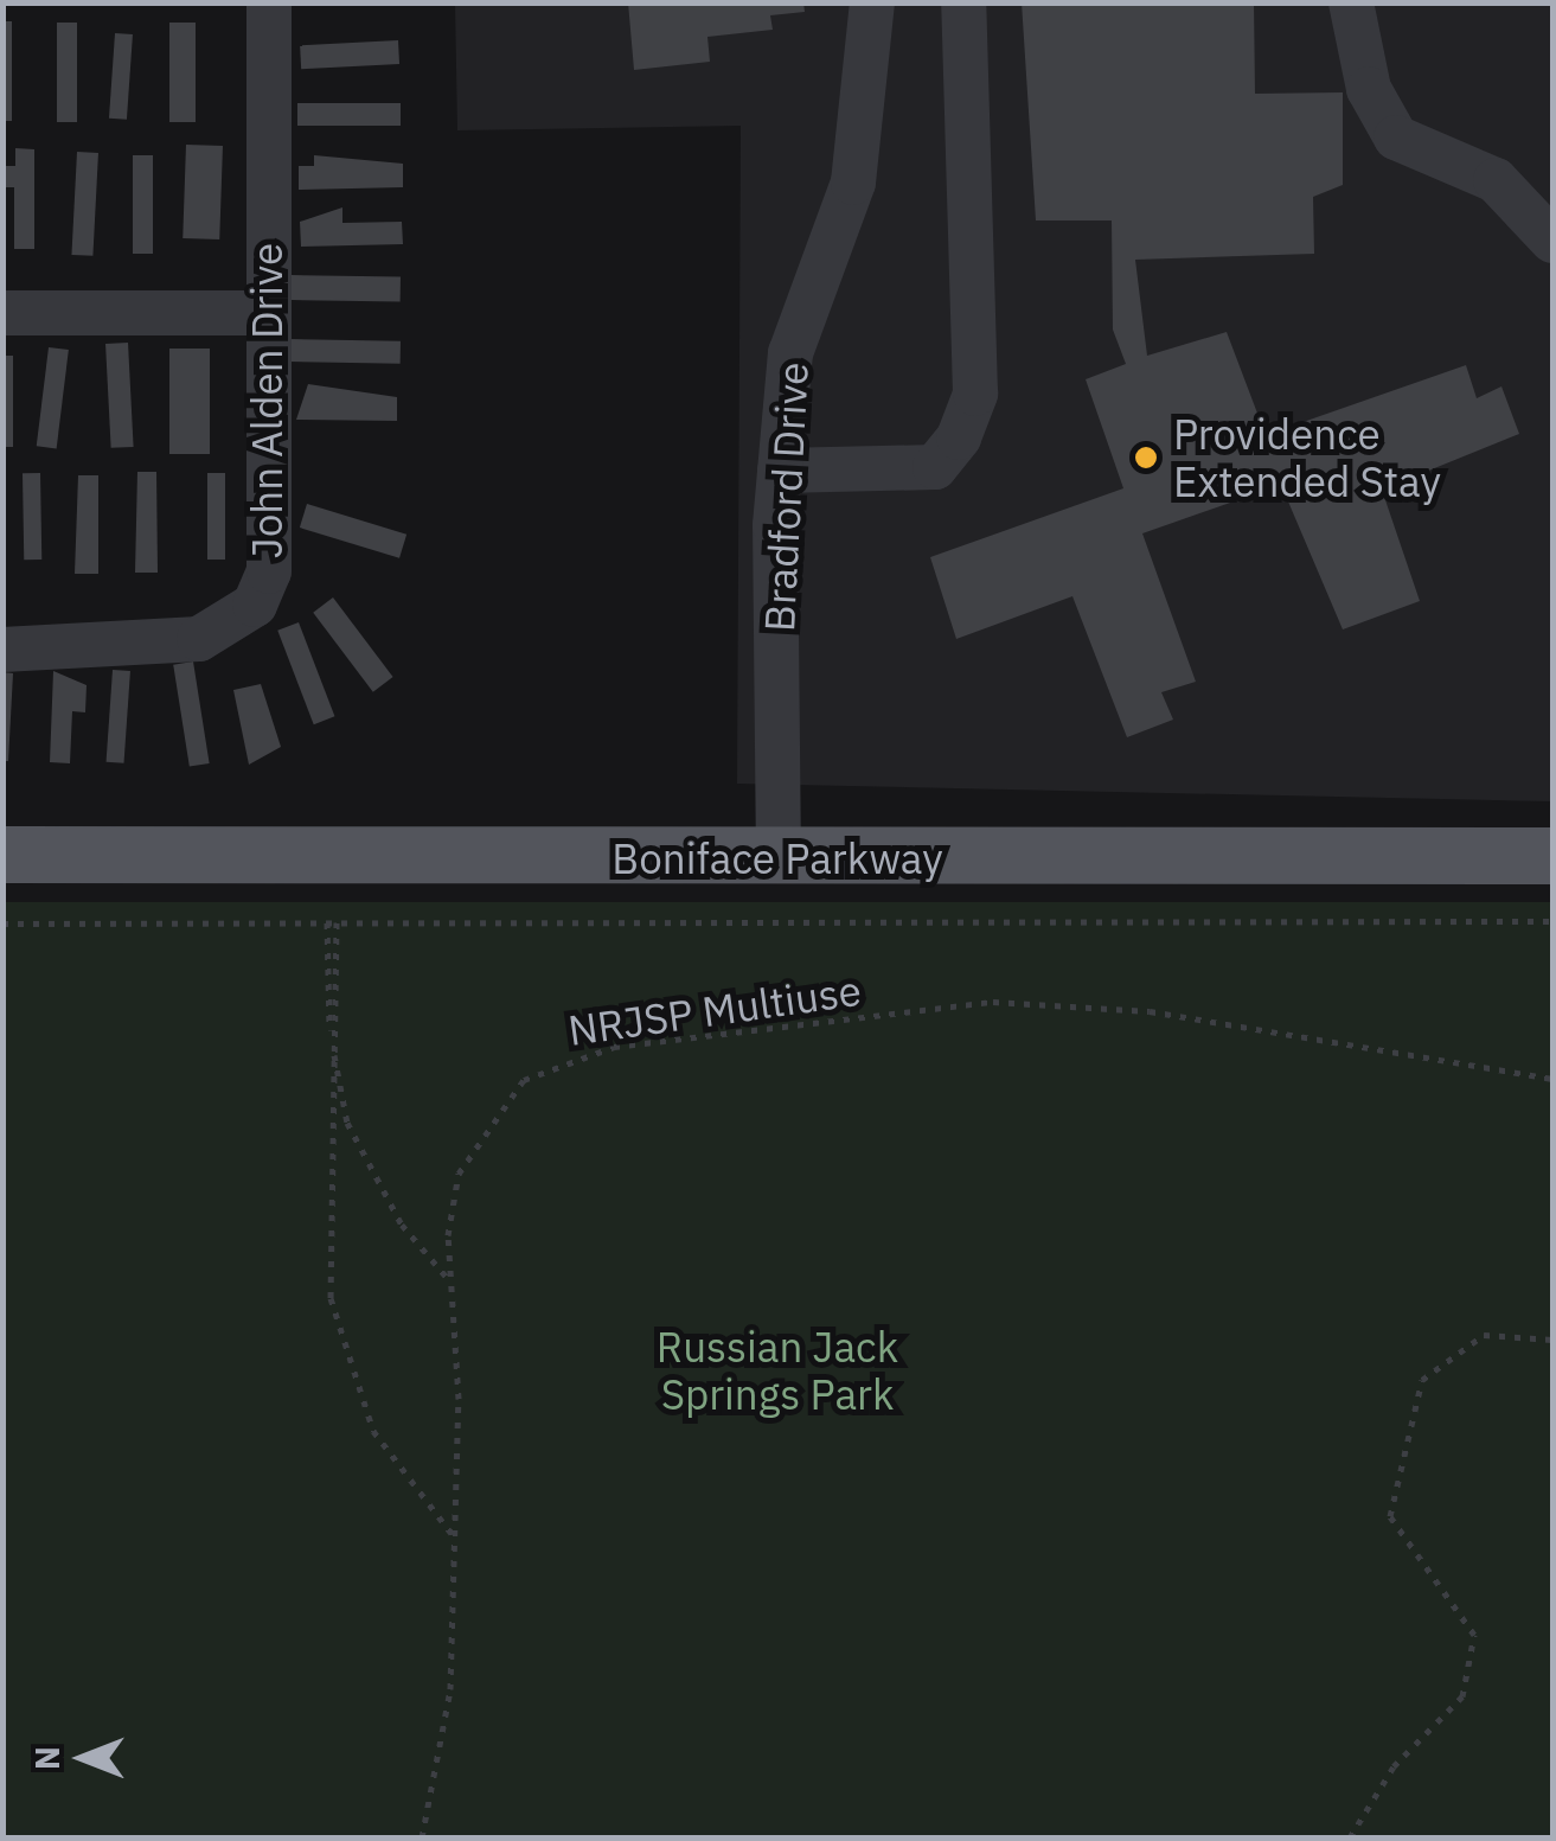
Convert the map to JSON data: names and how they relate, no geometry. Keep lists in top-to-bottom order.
{
  "streets": {
    "main road": ["Boniface Parkway"],
    "street": ["John Alden Drive", "Bradford Drive"],
    "path": ["NRJSP Multiuse"]
  },
  "crossings": [
    ["Bradford Drive", "Boniface Parkway"]
  ],
  "parks": ["Russian Jack Springs Park"],
  "places": ["Providence Extended Stay"],
  "north": "left"
}
